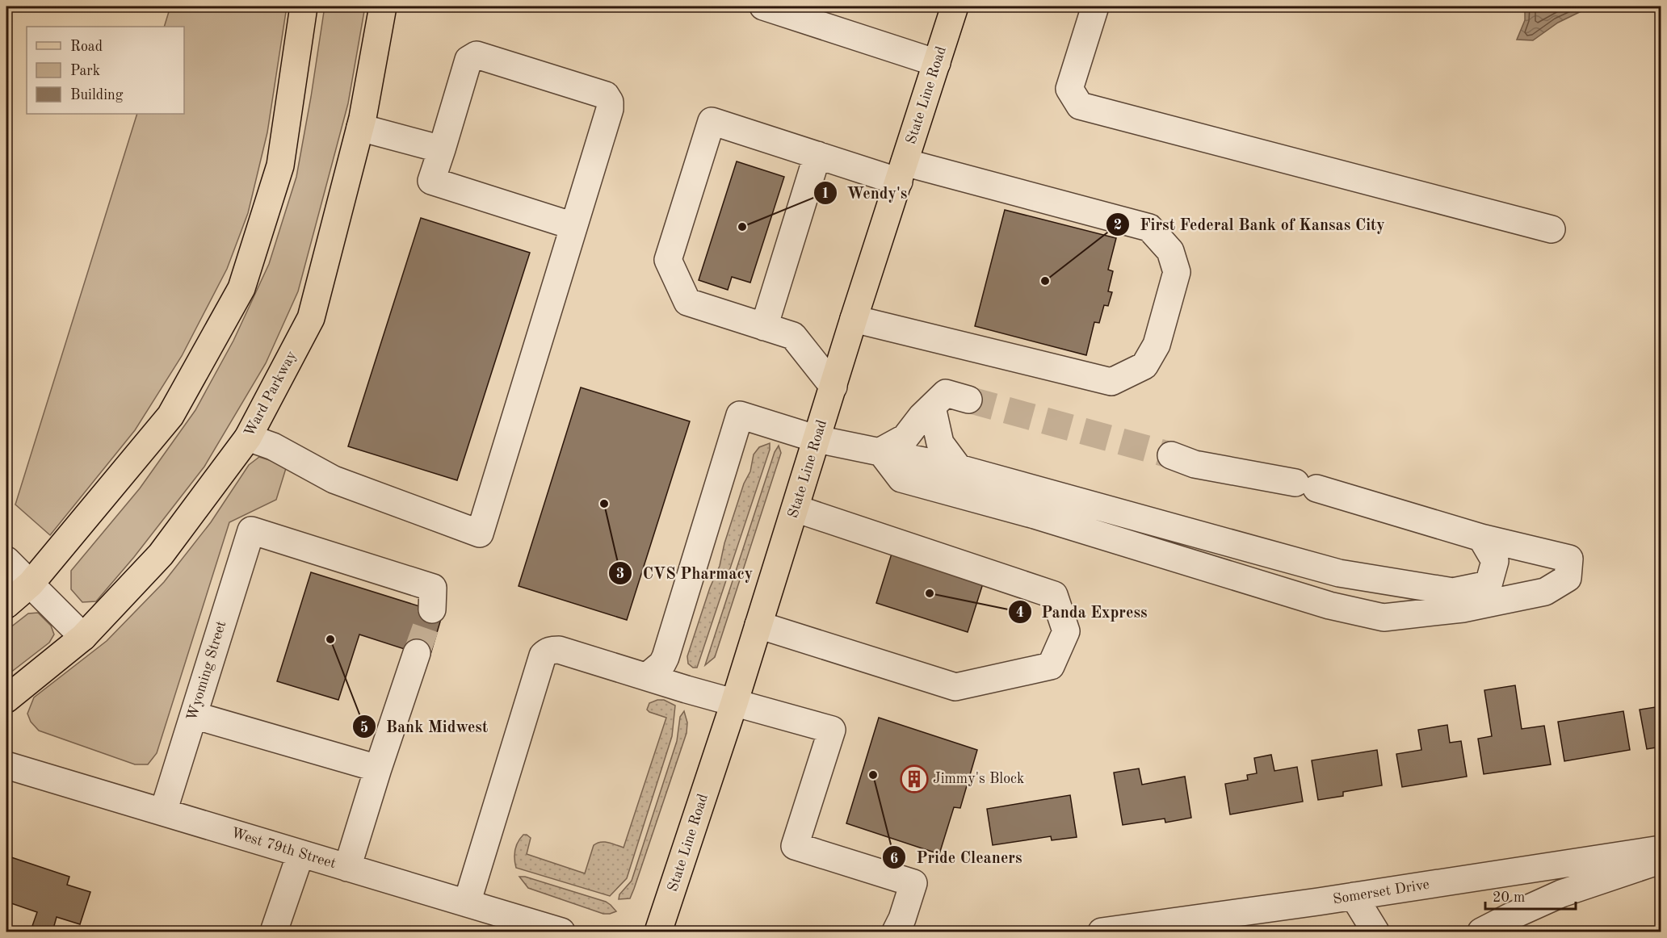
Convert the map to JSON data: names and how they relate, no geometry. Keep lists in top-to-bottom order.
{
  "streets": {
    "main road": ["State Line Road", "Ward Parkway"],
    "street": ["Wyoming Street", "West 79th Street", "Somerset Drive"]
  },
  "crossings": [
    ["Wyoming Street", "West 79th Street"]
  ],
  "places": {
    "other": [
      "Wendy's",
      "First Federal Bank of Kansas City",
      "CVS Pharmacy",
      "Panda Express",
      "Bank Midwest",
      "Pride Cleaners"
    ],
    "building": ["Jimmy's Block"]
  },
  "legend": ["Road", "Park", "Building"],
  "scale_bar": "20 m"
}
